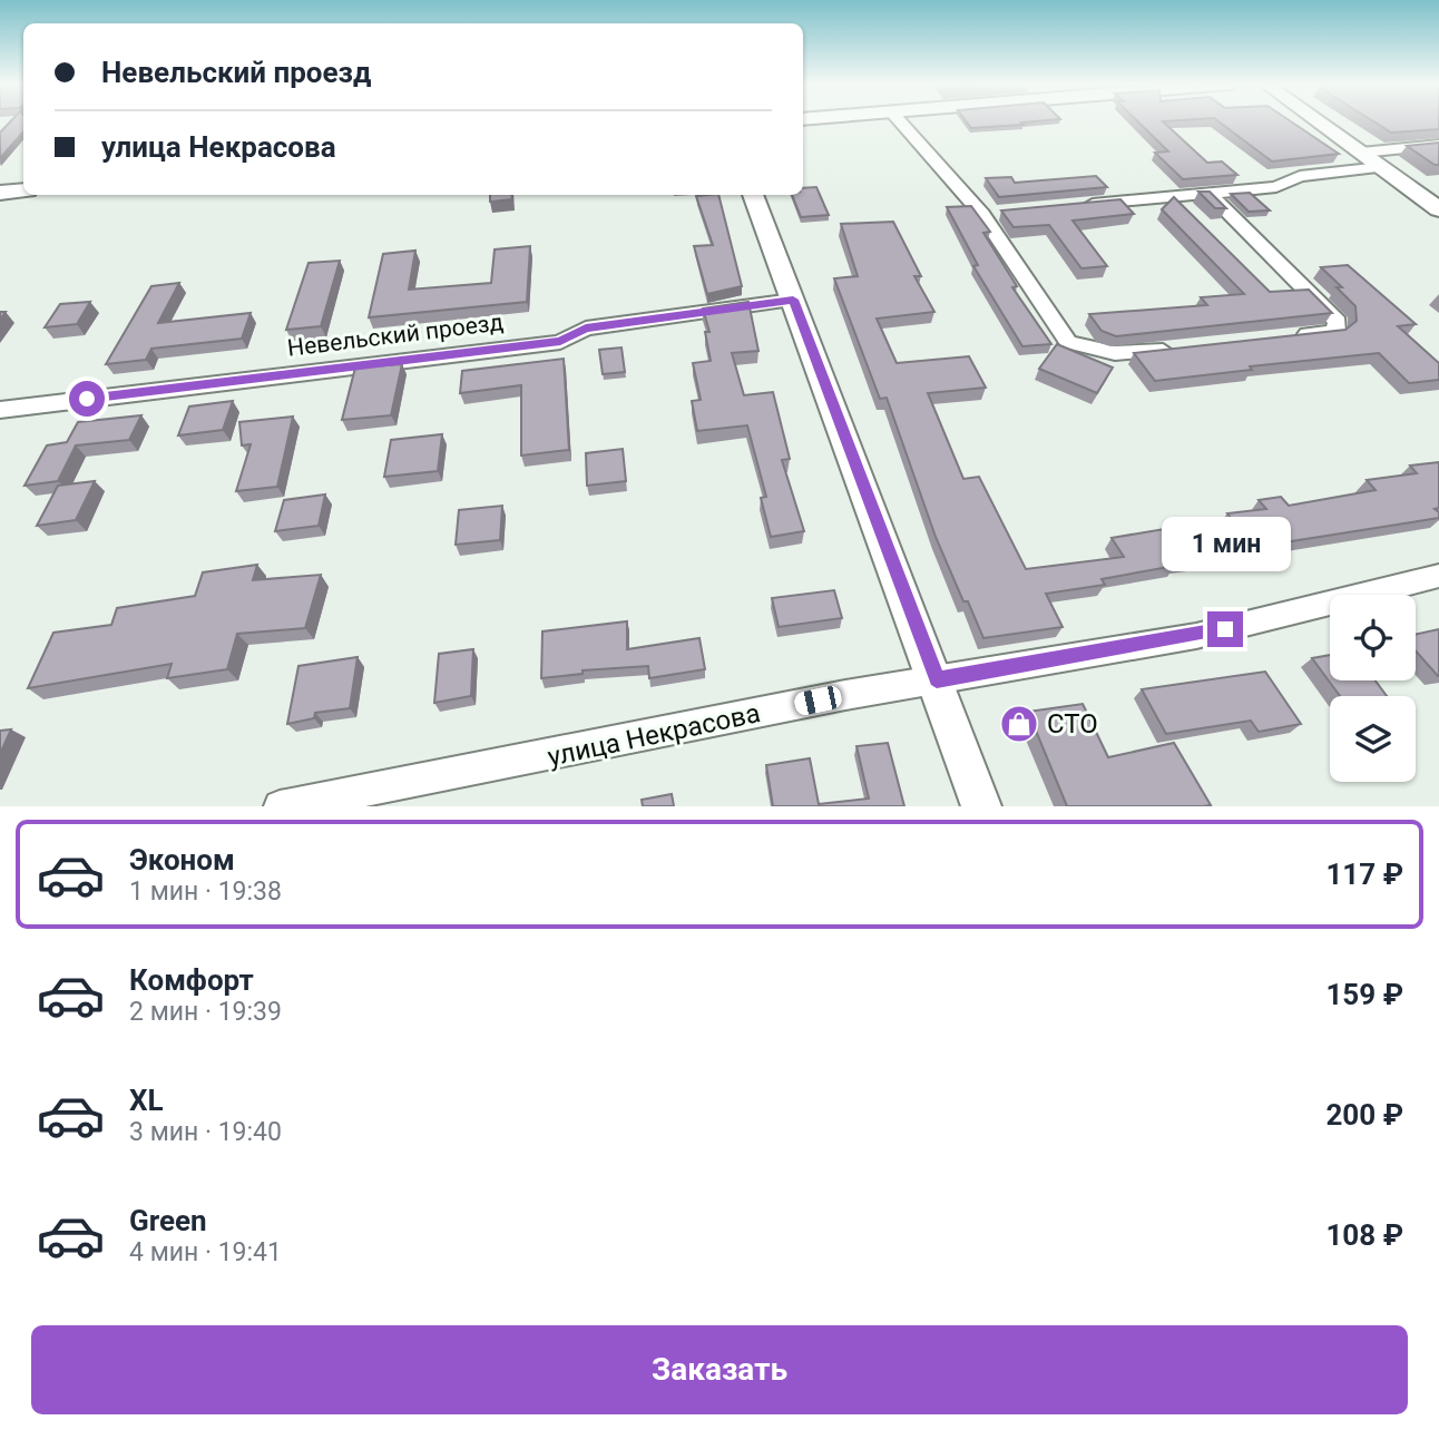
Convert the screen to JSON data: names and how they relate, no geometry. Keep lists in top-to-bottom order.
{
  "streets": {
    "street": ["Невельский проезд", "улица Некрасова"]
  },
  "places": {
    "shop": ["СТО"]
  },
  "page": {
    "banner": ["Невельский проезд", "улица Некрасова"],
    "bubble": "1 мин",
    "list": [
      {
        "name": "Эконом",
        "note": "1 мин · 19:38",
        "value": "117 ₽"
      },
      {
        "name": "Комфорт",
        "note": "2 мин · 19:39",
        "value": "159 ₽"
      },
      {
        "name": "XL",
        "note": "3 мин · 19:40",
        "value": "200 ₽"
      },
      {
        "name": "Green",
        "note": "4 мин · 19:41",
        "value": "108 ₽"
      }
    ],
    "buttons": "Заказать"
  }
}
